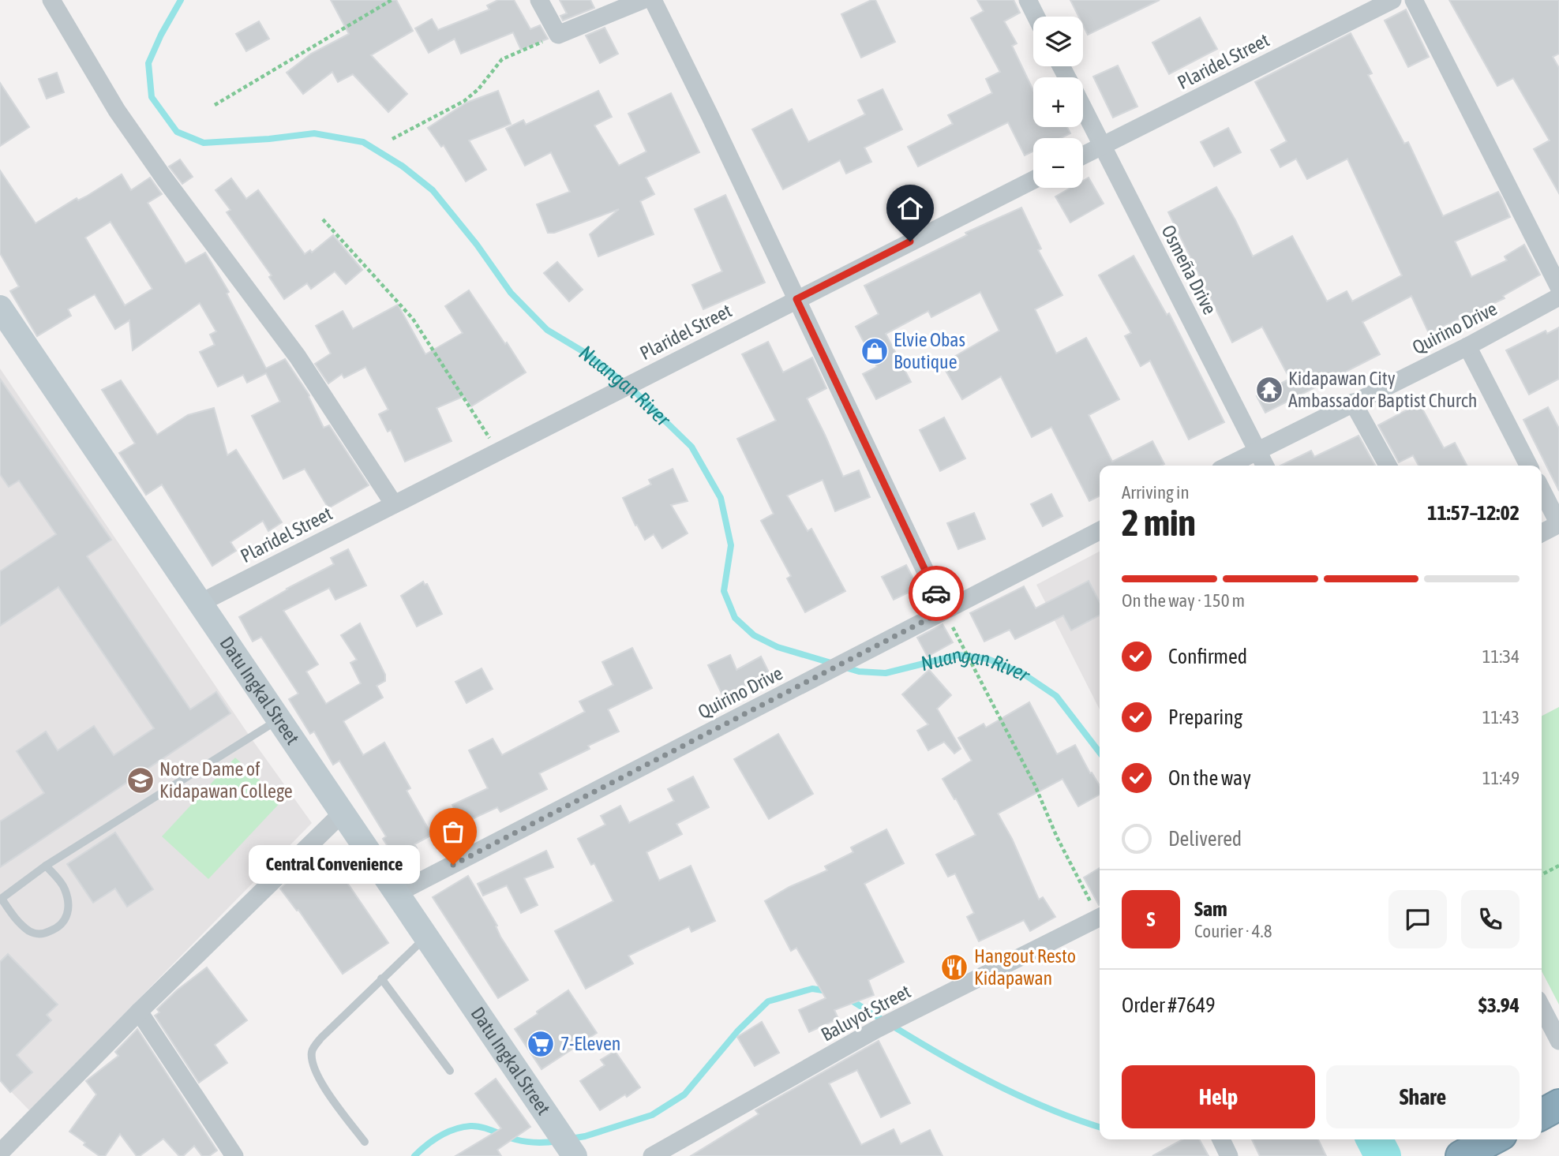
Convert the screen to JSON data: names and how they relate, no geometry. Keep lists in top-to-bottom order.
{
  "streets": {
    "street": [
      "Plaridel Street",
      "Osmeña Drive",
      "Quirino Drive",
      "Datu Ingkal Street",
      "Baluyot Street"
    ]
  },
  "crossings": [
    ["Plaridel Street", "Osmeña Drive"],
    ["Plaridel Street", "Datu Ingkal Street"],
    ["Osmeña Drive", "Quirino Drive"],
    ["Quirino Drive", "Datu Ingkal Street"]
  ],
  "water": ["Nuangan River"],
  "places": {
    "shop": ["Elvie Obas Boutique"],
    "temple": ["Kidapawan City Ambassador Baptist Church"],
    "school or university": ["Notre Dame of Kidapawan College"],
    "other": ["Central Convenience"],
    "restaurant": ["Hangout Resto Kidapawan"],
    "supermarket": ["7-Eleven"]
  },
  "page": {
    "map_buttons": ["+", "−"],
    "heading": ["2 min", "Arriving in", "11:57–12:02"],
    "panel": [
      "Sam",
      "Courier · 4.8",
      "Order #7649",
      "$3.94"
    ],
    "bar": "On the way · 150 m",
    "list": [
      ["Confirmed", "11:34"],
      ["Preparing", "11:43"],
      ["On the way", "11:49"],
      "Delivered"
    ],
    "bubble": "Central Convenience",
    "round": "S",
    "buttons": ["Help", "Share"]
  }
}
